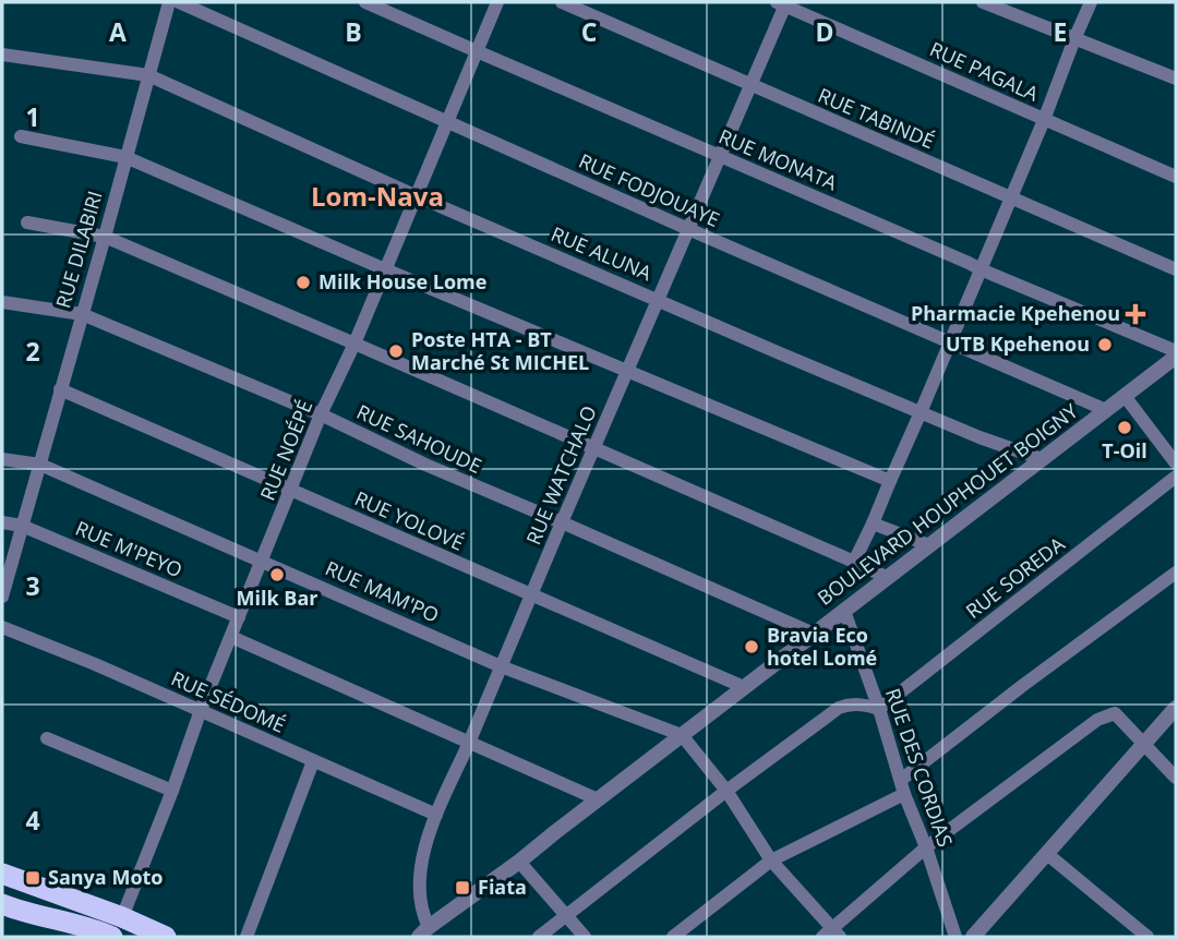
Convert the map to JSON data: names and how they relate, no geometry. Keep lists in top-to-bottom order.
{
  "streets": {
    "street": [
      "RUE PAGALA",
      "RUE TABINDÉ",
      "RUE MONATA",
      "RUE FODJOUAYE",
      "RUE DILABIRI",
      "RUE ALUNA",
      "RUE SAHOUDE",
      "RUE NOÉPÉ",
      "RUE WATCHALO",
      "BOULEVARD HOUPHOUET BOIGNY",
      "RUE YOLOVÉ",
      "RUE M'PEYO",
      "RUE SOREDA",
      "RUE MAM'PO",
      "RUE SÉDOMÉ",
      "RUE DES CORDIAS"
    ]
  },
  "crossings": [
    ["RUE PAGALA", "RUE WATCHALO"],
    ["RUE TABINDÉ", "RUE WATCHALO"],
    ["RUE MONATA", "RUE NOÉPÉ"],
    ["RUE MONATA", "RUE WATCHALO"],
    ["RUE MONATA", "BOULEVARD HOUPHOUET BOIGNY"],
    ["RUE FODJOUAYE", "RUE NOÉPÉ"],
    ["RUE FODJOUAYE", "RUE WATCHALO"],
    ["RUE FODJOUAYE", "BOULEVARD HOUPHOUET BOIGNY"],
    ["RUE DILABIRI", "RUE ALUNA"],
    ["RUE DILABIRI", "RUE SAHOUDE"],
    ["RUE DILABIRI", "RUE YOLOVÉ"],
    ["RUE DILABIRI", "RUE M'PEYO"],
    ["RUE DILABIRI", "RUE MAM'PO"],
    ["RUE ALUNA", "RUE NOÉPÉ"],
    ["RUE ALUNA", "RUE WATCHALO"],
    ["RUE ALUNA", "BOULEVARD HOUPHOUET BOIGNY"],
    ["RUE SAHOUDE", "RUE NOÉPÉ"],
    ["RUE SAHOUDE", "RUE WATCHALO"],
    ["RUE SAHOUDE", "BOULEVARD HOUPHOUET BOIGNY"],
    ["RUE NOÉPÉ", "RUE YOLOVÉ"],
    ["RUE NOÉPÉ", "RUE M'PEYO"],
    ["RUE NOÉPÉ", "RUE MAM'PO"],
    ["RUE NOÉPÉ", "RUE SÉDOMÉ"],
    ["RUE WATCHALO", "BOULEVARD HOUPHOUET BOIGNY"],
    ["RUE WATCHALO", "RUE YOLOVÉ"],
    ["RUE WATCHALO", "RUE MAM'PO"],
    ["RUE WATCHALO", "RUE SÉDOMÉ"],
    ["BOULEVARD HOUPHOUET BOIGNY", "RUE YOLOVÉ"],
    ["BOULEVARD HOUPHOUET BOIGNY", "RUE MAM'PO"],
    ["BOULEVARD HOUPHOUET BOIGNY", "RUE DES CORDIAS"],
    ["RUE SOREDA", "RUE DES CORDIAS"]
  ],
  "districts": ["Lom-Nava"],
  "places": {
    "other": [
      "Milk House Lome",
      "UTB Kpehenou",
      "Poste HTA - BT Marché St MICHEL",
      "T-Oil",
      "Milk Bar",
      "Bravia Eco hotel Lomé"
    ],
    "health": ["Pharmacie Kpehenou"],
    "transit": ["Sanya Moto", "Fiata"]
  },
  "grid": {
    "columns": [
      "A",
      "B",
      "C",
      "D",
      "E"
    ],
    "rows": [
      "1",
      "2",
      "3",
      "4"
    ]
  }
}
